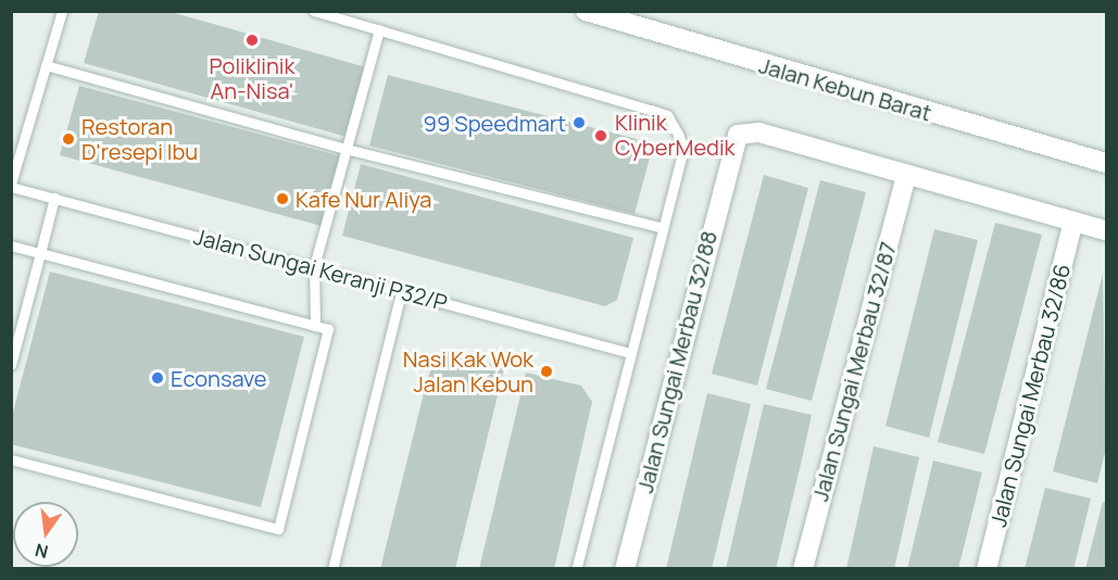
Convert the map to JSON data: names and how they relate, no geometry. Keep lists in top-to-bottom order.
{
  "streets": {
    "street": [
      "Jalan Kebun Barat",
      "Jalan Sungai Merbau 32/88",
      "Jalan Sungai Merbau 32/87",
      "Jalan Sungai Merbau 32/86"
    ],
    "lane": ["Jalan Sungai Keranji P32/P"]
  },
  "crossings": [
    ["Jalan Sungai Merbau 32/88", "Jalan Sungai Merbau 32/87"]
  ],
  "places": [
    "Poliklinik An-Nisa'",
    "99 Speedmart",
    "Klinik CyberMedik",
    "Restoran D'resepi Ibu",
    "Kafe Nur Aliya",
    "Nasi Kak Wok Jalan Kebun",
    "Econsave"
  ],
  "north": "bottom"
}
